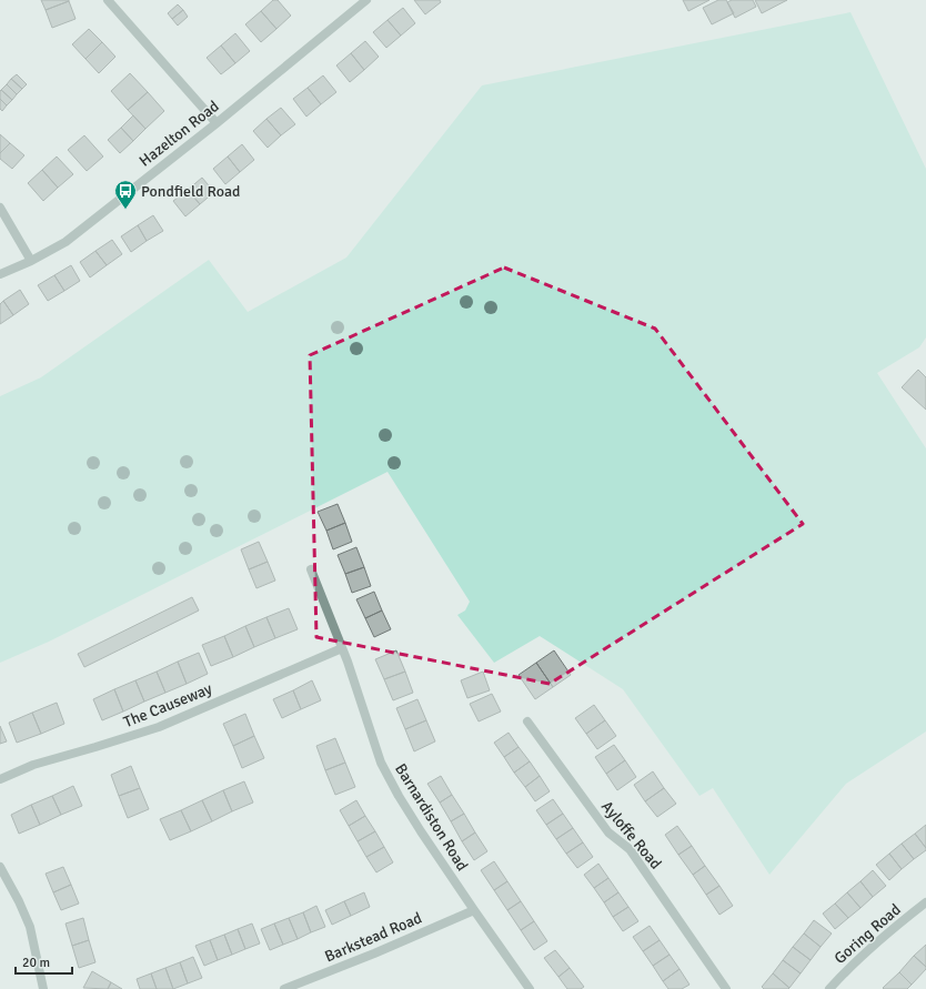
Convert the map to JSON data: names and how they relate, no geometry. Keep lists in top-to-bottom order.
{
  "streets": {
    "street": [
      "Hazelton Road",
      "The Causeway",
      "Barnardiston Road",
      "Ayloffe Road",
      "Goring Road",
      "Barkstead Road"
    ]
  },
  "crossings": [
    ["The Causeway", "Barnardiston Road"],
    ["Barnardiston Road", "Barkstead Road"]
  ],
  "places": {
    "bus stop": ["Pondfield Road"]
  },
  "scale_bar": "20 m"
}
